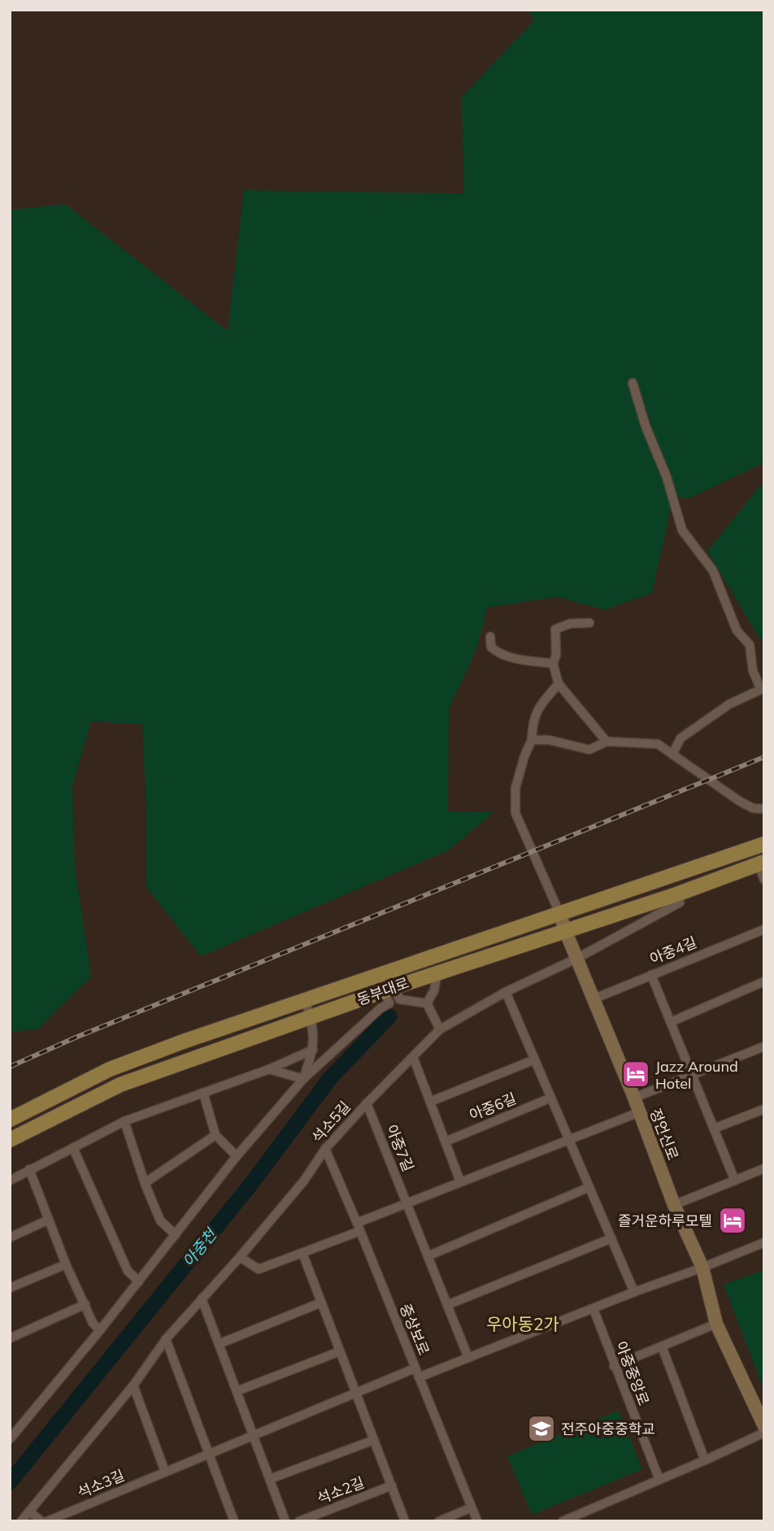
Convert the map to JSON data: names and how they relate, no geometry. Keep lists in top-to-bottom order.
{
  "streets": {
    "main road": ["동부대로"],
    "street": [
      "아중4길",
      "아중6길",
      "석소5길",
      "정언신로",
      "아중7길",
      "중상보로",
      "아중중앙로",
      "석소3길",
      "석소2길"
    ]
  },
  "crossings": [
    ["아중4길", "정언신로"],
    ["동부대로", "석소5길"],
    ["동부대로", "정언신로"],
    ["석소5길", "정언신로"],
    ["석소5길", "아중7길"],
    ["석소5길", "중상보로"],
    ["중상보로", "석소3길"]
  ],
  "districts": ["우아동2가"],
  "water": ["아중천"],
  "places": {
    "hotel": ["Jazz Around Hotel", "즐거운하루모텔"],
    "school or university": ["전주아중중학교"]
  }
}
